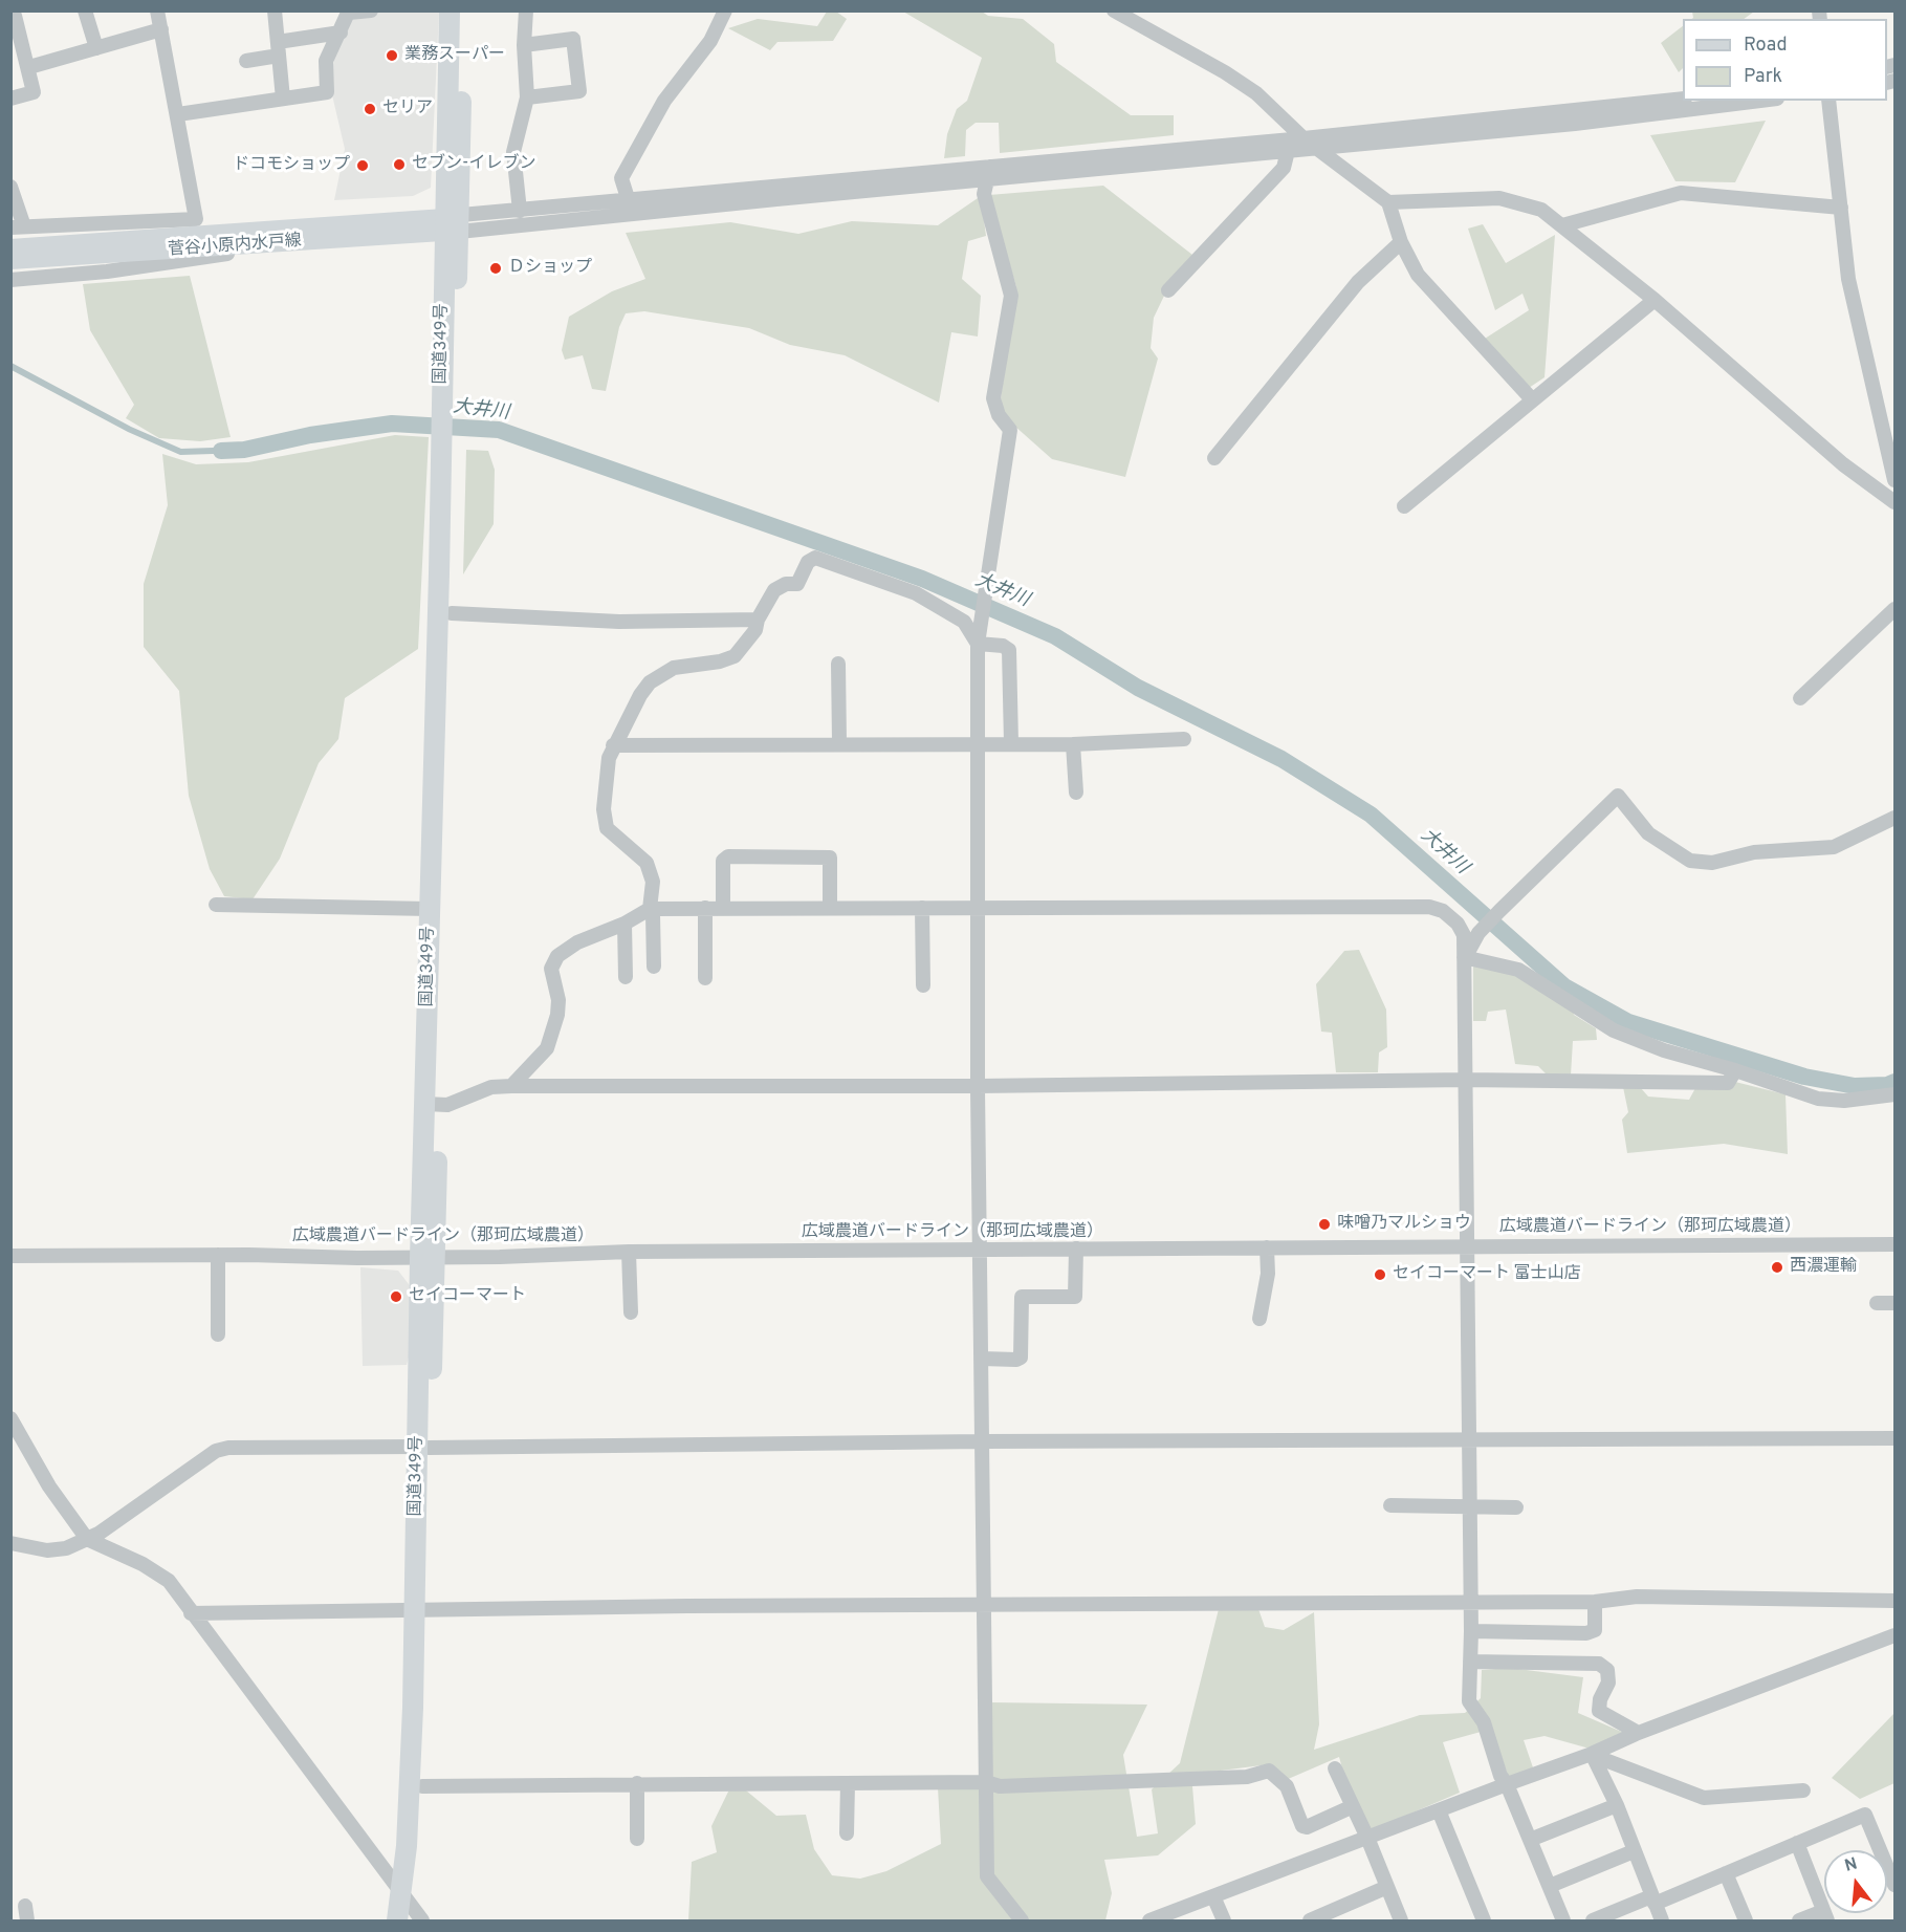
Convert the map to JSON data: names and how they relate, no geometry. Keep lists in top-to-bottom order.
{
  "streets": {
    "highway": ["国道349号"],
    "main road": ["菅谷小原内水戸線"],
    "street": ["広域農道バードライン（那珂広域農道）"]
  },
  "crossings": [
    ["菅谷小原内水戸線", "国道349号"],
    ["国道349号", "広域農道バードライン（那珂広域農道）"]
  ],
  "water": ["大井川"],
  "places": [
    "業務スーパー",
    "セリア",
    "セブン-イレブン",
    "ドコモショップ",
    "Ｄショップ",
    "味噌乃マルショウ",
    "西濃運輸",
    "セイコーマート 富士山店",
    "セイコーマート"
  ],
  "legend": ["Road", "Park"],
  "north": "top"
}
